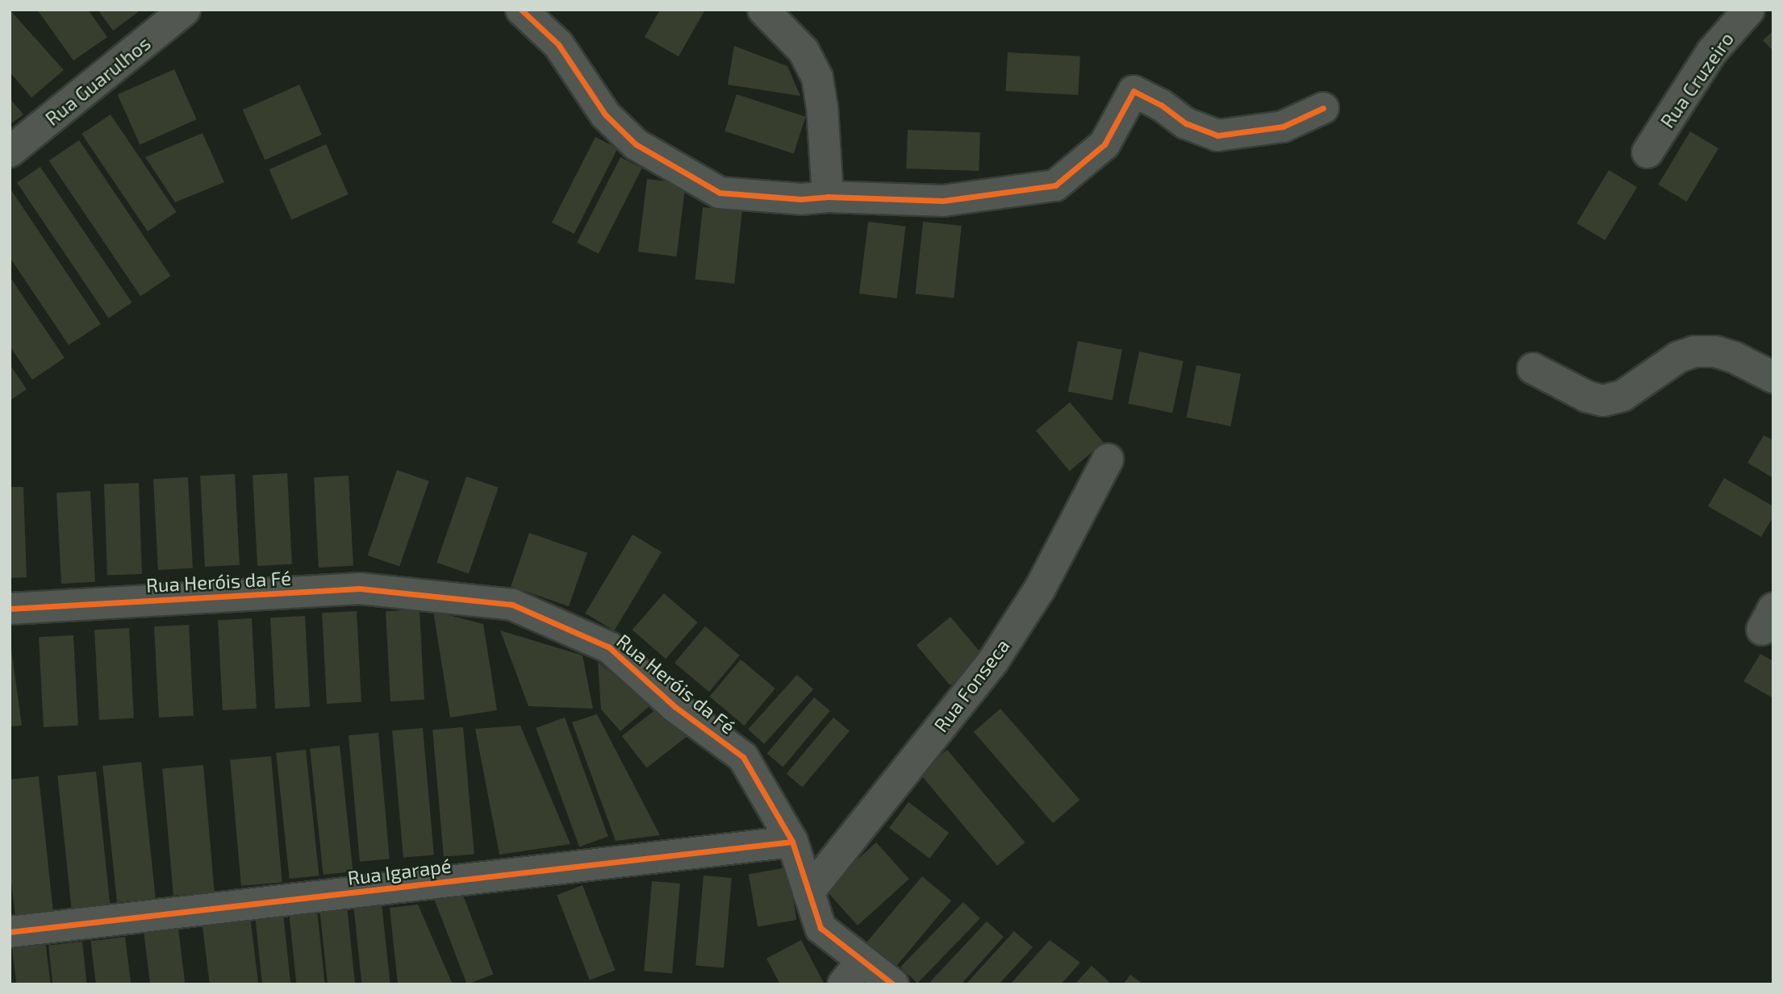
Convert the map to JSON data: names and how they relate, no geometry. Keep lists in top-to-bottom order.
{
  "streets": {
    "street": [
      "Rua Cruzeiro",
      "Rua Guarulhos",
      "Rua Heróis da Fé",
      "Rua Fonseca",
      "Rua Igarapé"
    ]
  },
  "crossings": [
    ["Rua Heróis da Fé", "Rua Fonseca"],
    ["Rua Heróis da Fé", "Rua Igarapé"]
  ]
}
